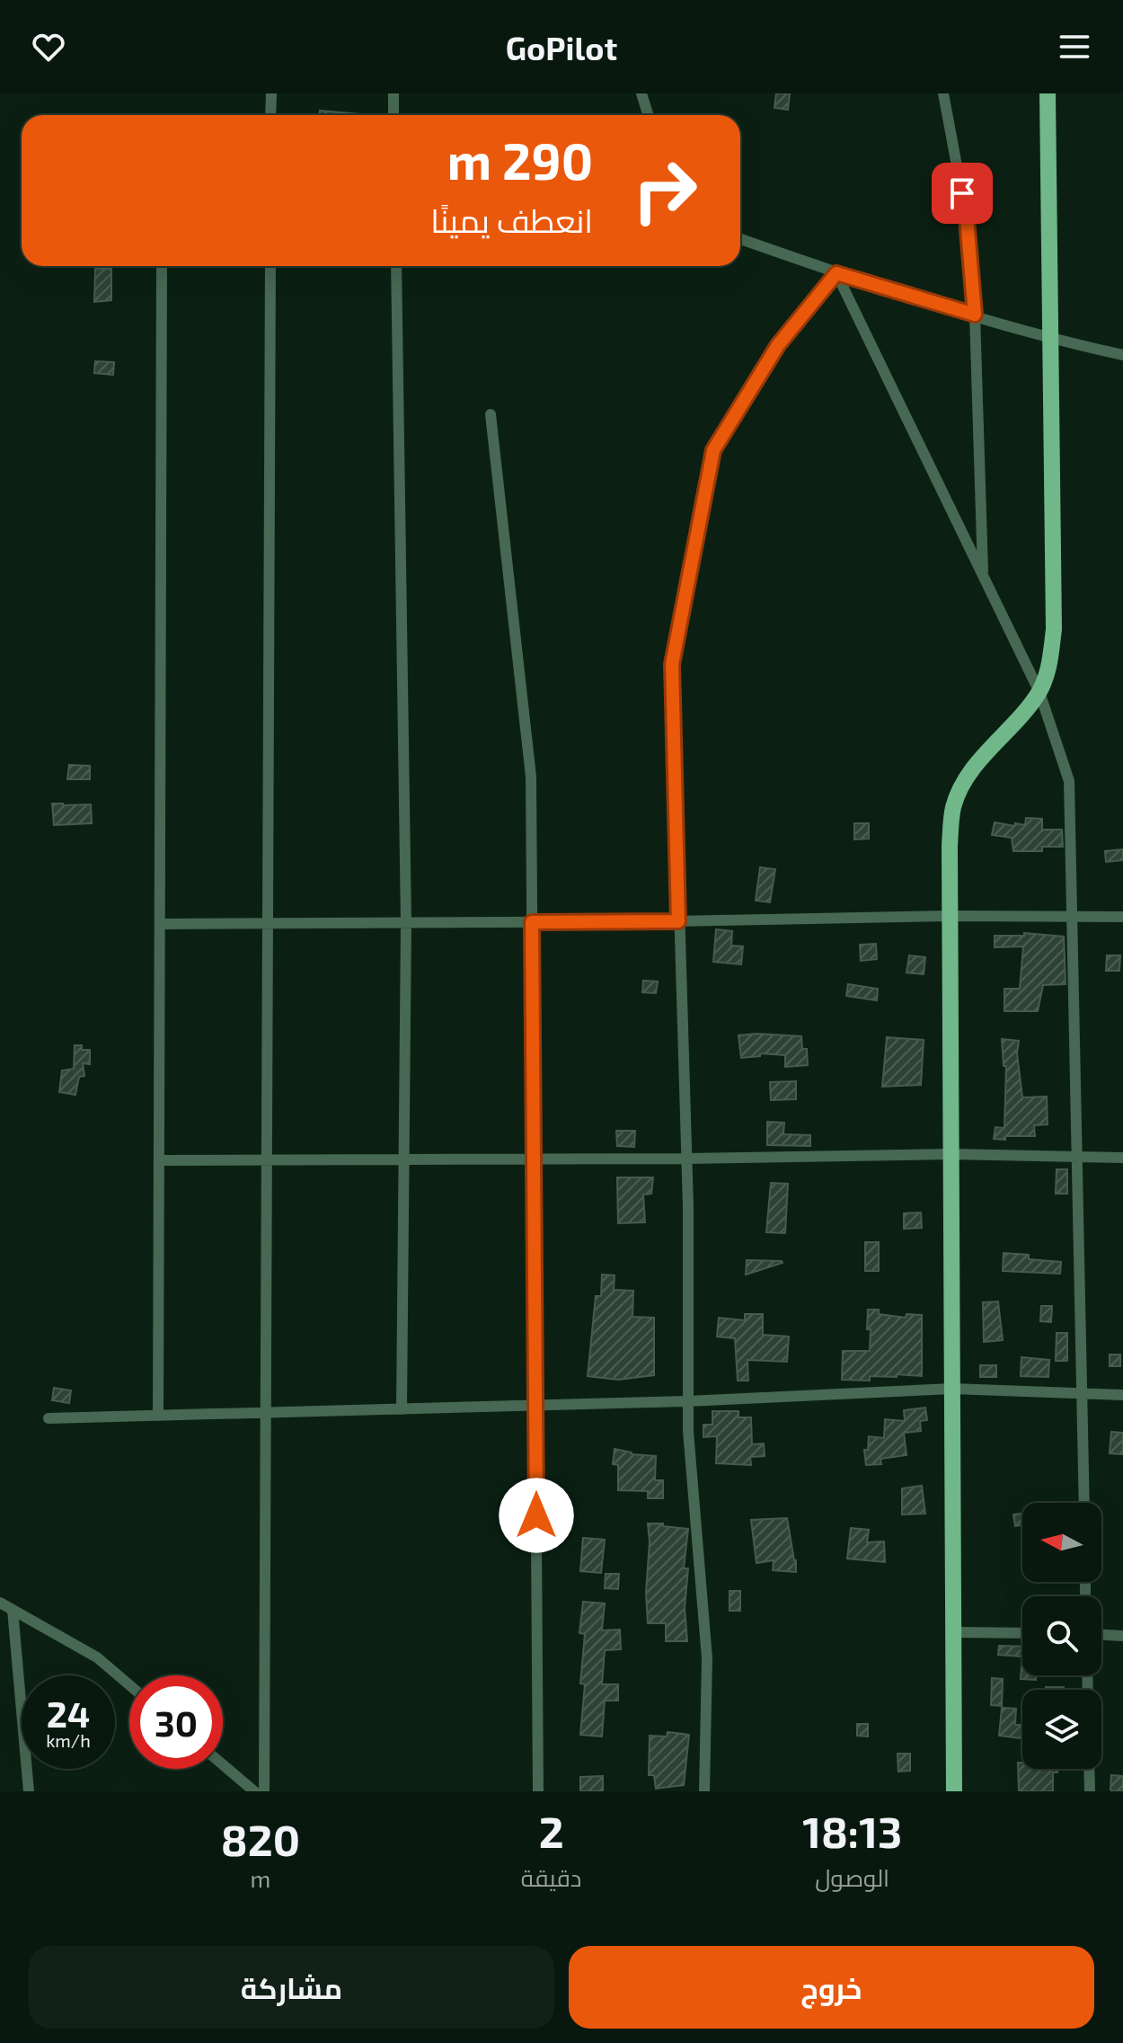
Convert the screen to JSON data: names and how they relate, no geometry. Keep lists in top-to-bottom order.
{
  "north": "left",
  "page": {
    "header": "GoPilot",
    "turn": ["290 m", "انعطف يمينًا"],
    "speed": "24 km/h",
    "limit": "30",
    "eta": [
      "18:13",
      "الوصول",
      "2",
      "دقيقة",
      "820",
      "m"
    ],
    "buttons": ["خروج", "مشاركة"]
  }
}
